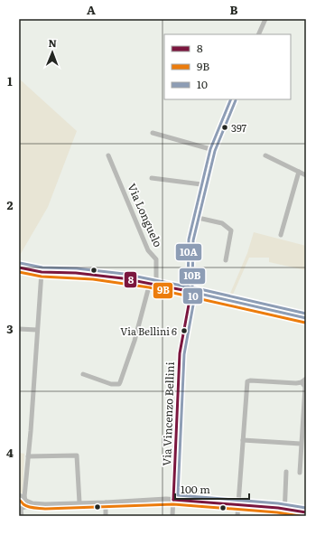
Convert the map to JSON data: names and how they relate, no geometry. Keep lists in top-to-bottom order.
{
  "streets": {
    "street": ["Via Longuelo", "Via Vincenzo Bellini"]
  },
  "places": ["397", "Via Bellini 6"],
  "lines": [
    "transit line 10A",
    "transit line 10B",
    "transit line 10",
    "transit line 8",
    "transit line 9B"
  ],
  "legend": ["8", "9B", "10"],
  "scale_bar": "100 m",
  "north": "top",
  "grid": {
    "columns": ["A", "B"],
    "rows": [
      "1",
      "2",
      "3",
      "4"
    ]
  }
}
